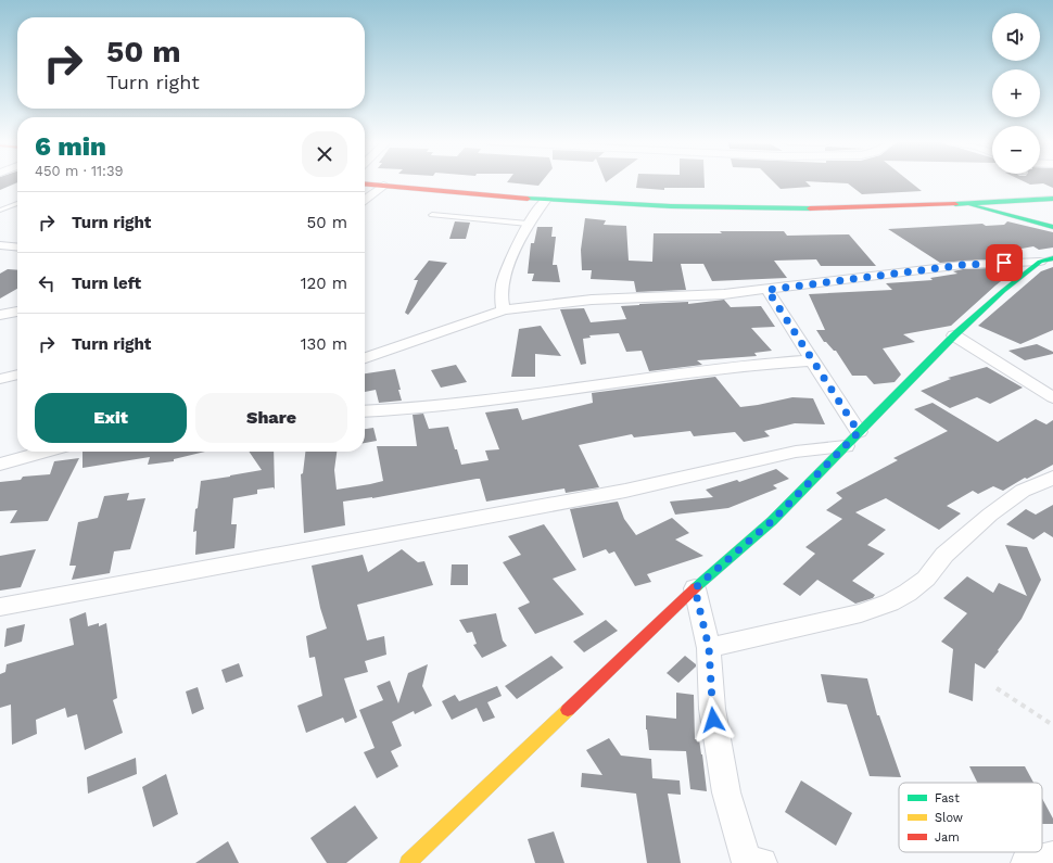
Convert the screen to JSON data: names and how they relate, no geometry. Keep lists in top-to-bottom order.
{
  "legend": ["Fast", "Slow", "Jam"],
  "page": {
    "map_buttons": ["+", "−"],
    "turn": ["50 m", "Turn right"],
    "heading": ["6 min", "450 m · 11:39"],
    "list": [
      {
        "name": "Turn right",
        "value": "50 m"
      },
      {
        "name": "Turn left",
        "value": "120 m"
      },
      {
        "name": "Turn right",
        "value": "130 m"
      }
    ],
    "buttons": ["Exit", "Share"]
  }
}
